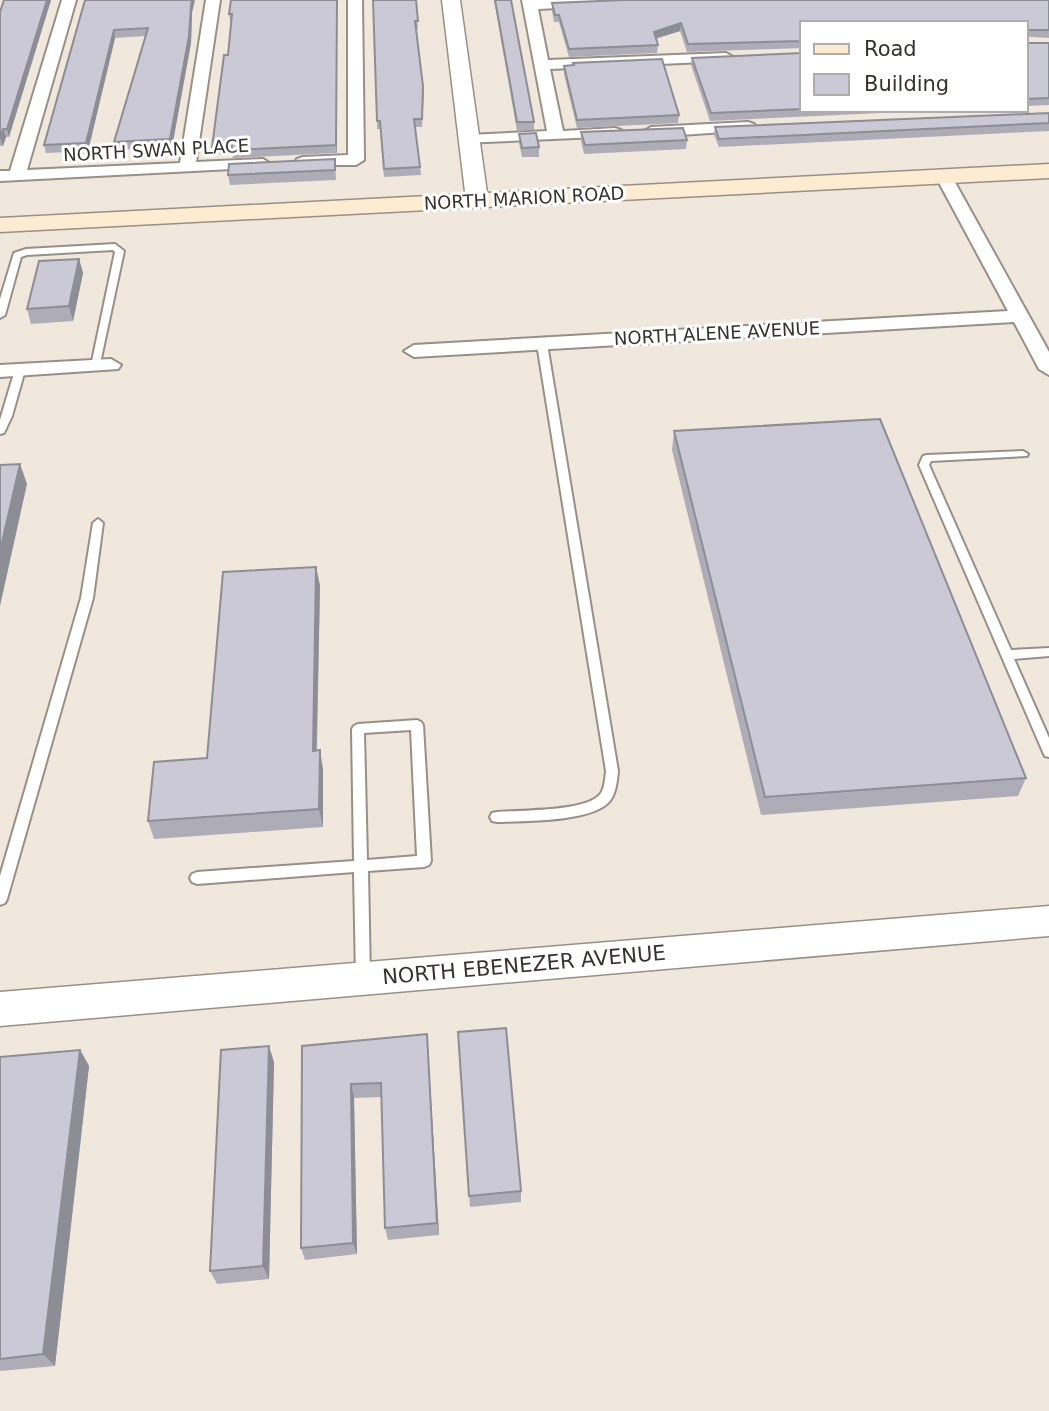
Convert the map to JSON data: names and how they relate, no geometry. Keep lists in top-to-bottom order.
{
  "streets": {
    "main road": ["NORTH MARION ROAD"],
    "street": ["NORTH SWAN PLACE", "NORTH ALENE AVENUE", "NORTH EBENEZER AVENUE"]
  },
  "legend": ["Road", "Building"]
}
